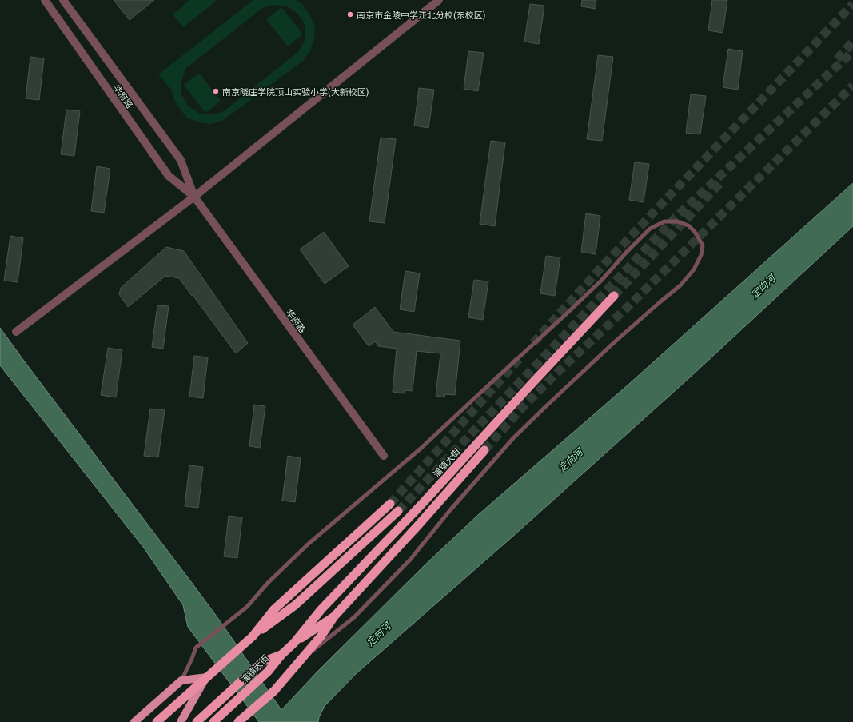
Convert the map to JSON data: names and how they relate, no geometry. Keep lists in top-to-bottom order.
{
  "streets": {
    "highway": ["浦镇大街"],
    "street": ["华府路"]
  },
  "water": ["定向河"],
  "places": ["南京市金陵中学江北分校(东校区)", "南京晓庄学院顶山实验小学(大新校区)"]
}
